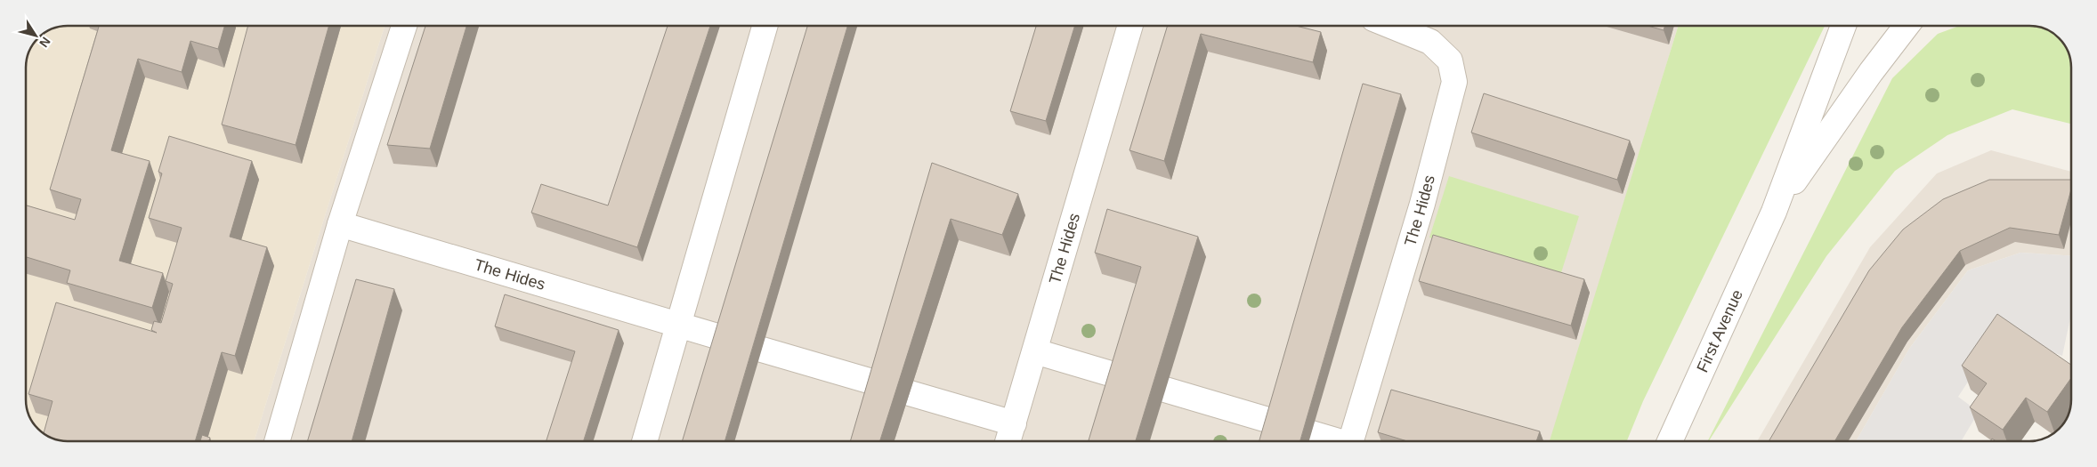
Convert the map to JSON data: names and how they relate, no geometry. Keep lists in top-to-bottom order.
{
  "streets": {
    "street": ["The Hides", "First Avenue"]
  },
  "north": "bottom right"
}
